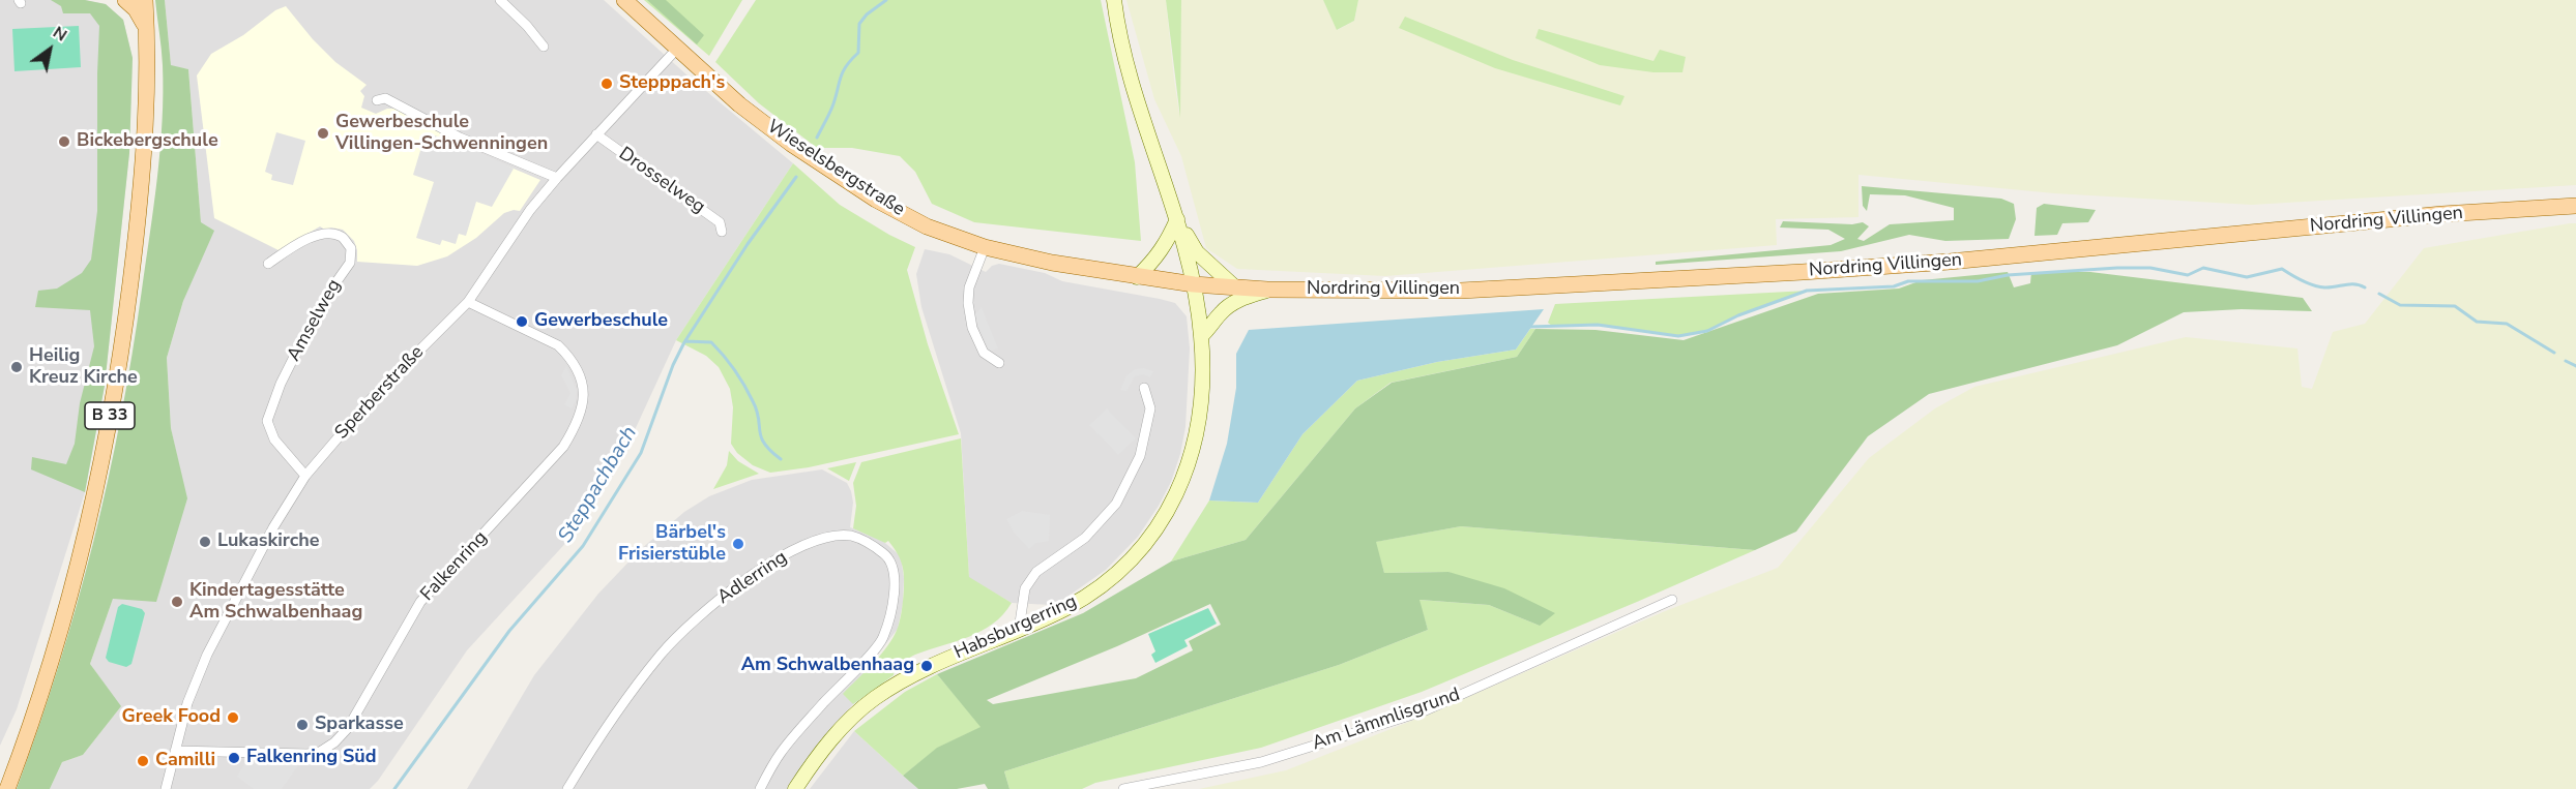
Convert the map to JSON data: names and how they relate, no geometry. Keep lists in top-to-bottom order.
{
  "streets": {
    "main road": ["Wieselsbergstraße", "Nordring Villingen", "B 33"],
    "street": [
      "Drosselweg",
      "Amselweg",
      "Sperberstraße",
      "Falkenring",
      "Adlerring",
      "Habsburgerring",
      "Am Lämmlisgrund"
    ]
  },
  "crossings": [
    ["Wieselsbergstraße", "Nordring Villingen"],
    ["Wieselsbergstraße", "Sperberstraße"],
    ["Wieselsbergstraße", "Habsburgerring"],
    ["Drosselweg", "Sperberstraße"],
    ["Nordring Villingen", "Habsburgerring"],
    ["Amselweg", "Sperberstraße"],
    ["Sperberstraße", "Falkenring"]
  ],
  "water": ["Steppachbach"],
  "places": [
    "Stepppach's",
    "Gewerbeschule Villingen-Schwenningen",
    "Bickebergschule",
    "Gewerbeschule",
    "Heilig Kreuz Kirche",
    "Lukaskirche",
    "Bärbel's Frisierstüble",
    "Kindertagesstätte Am Schwalbenhaag",
    "Am Schwalbenhaag",
    "Greek Food",
    "Sparkasse",
    "Falkenring Süd",
    "Camilli"
  ],
  "north": "top right"
}
